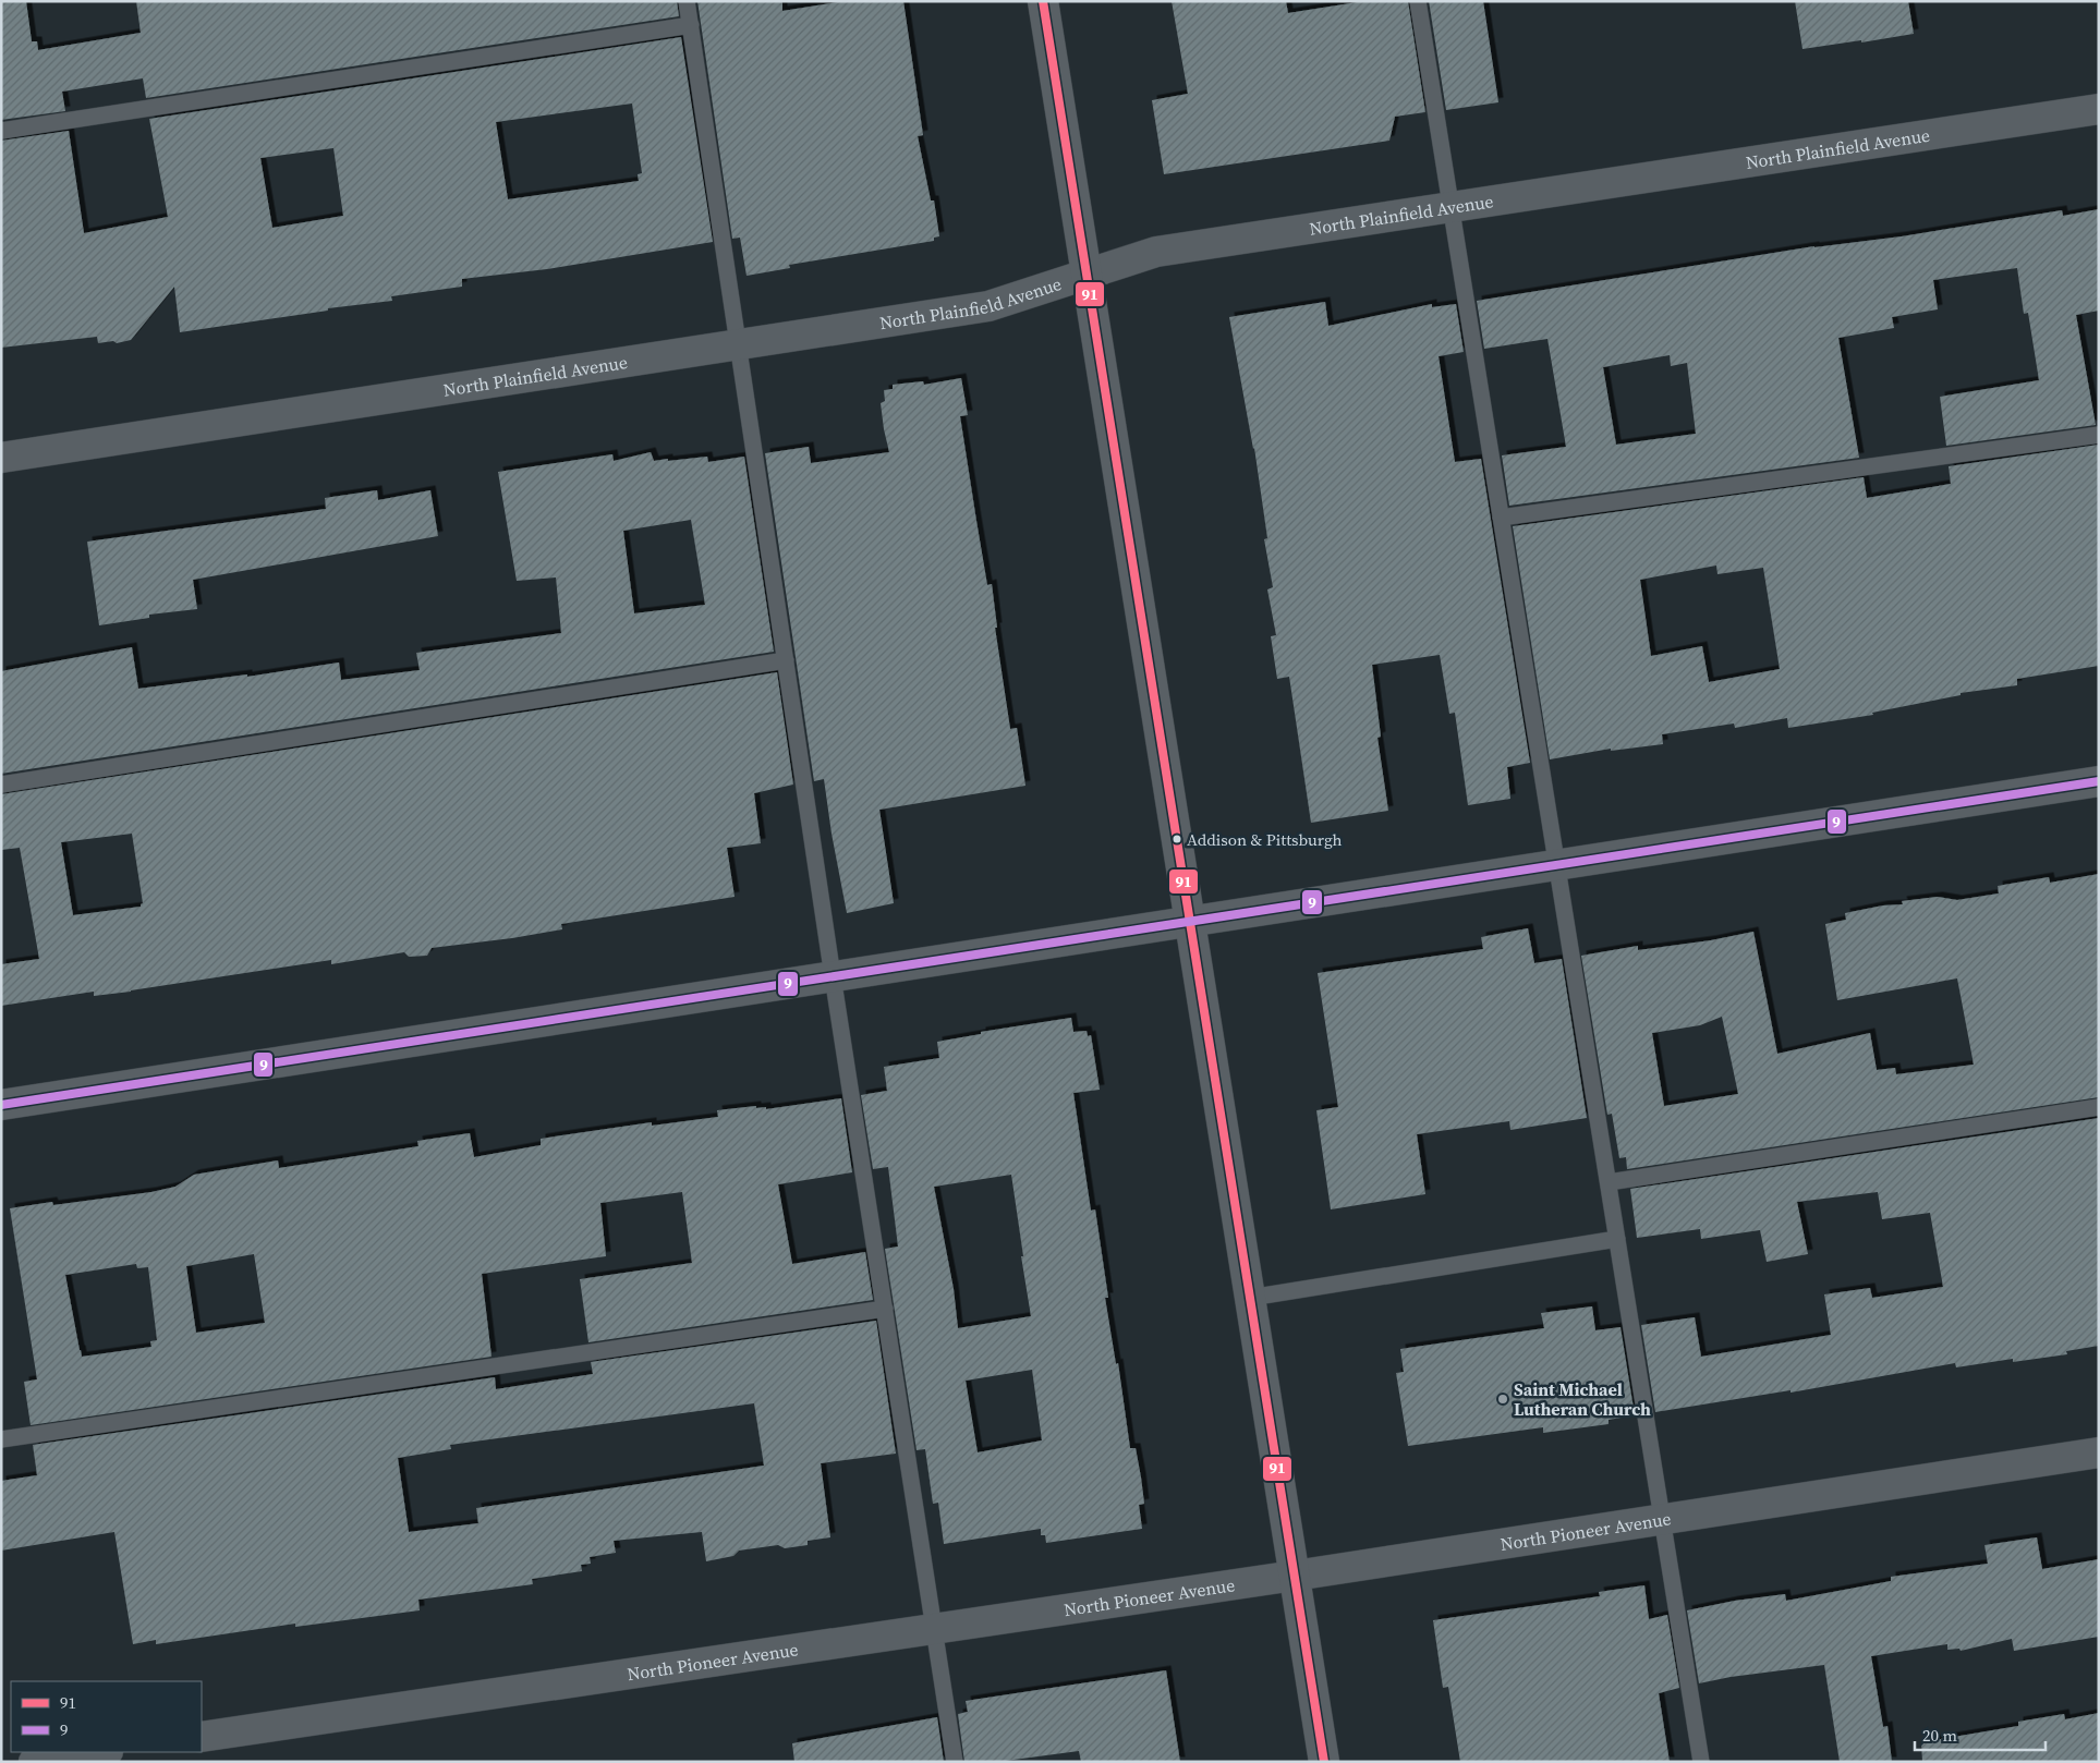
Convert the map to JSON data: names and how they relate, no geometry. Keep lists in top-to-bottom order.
{
  "streets": {
    "street": ["North Plainfield Avenue", "North Pioneer Avenue"]
  },
  "places": ["Addison & Pittsburgh", "Saint Michael Lutheran Church"],
  "lines": ["transit line 91", "transit line 9"],
  "legend": ["91", "9"],
  "scale_bar": "20 m"
}
